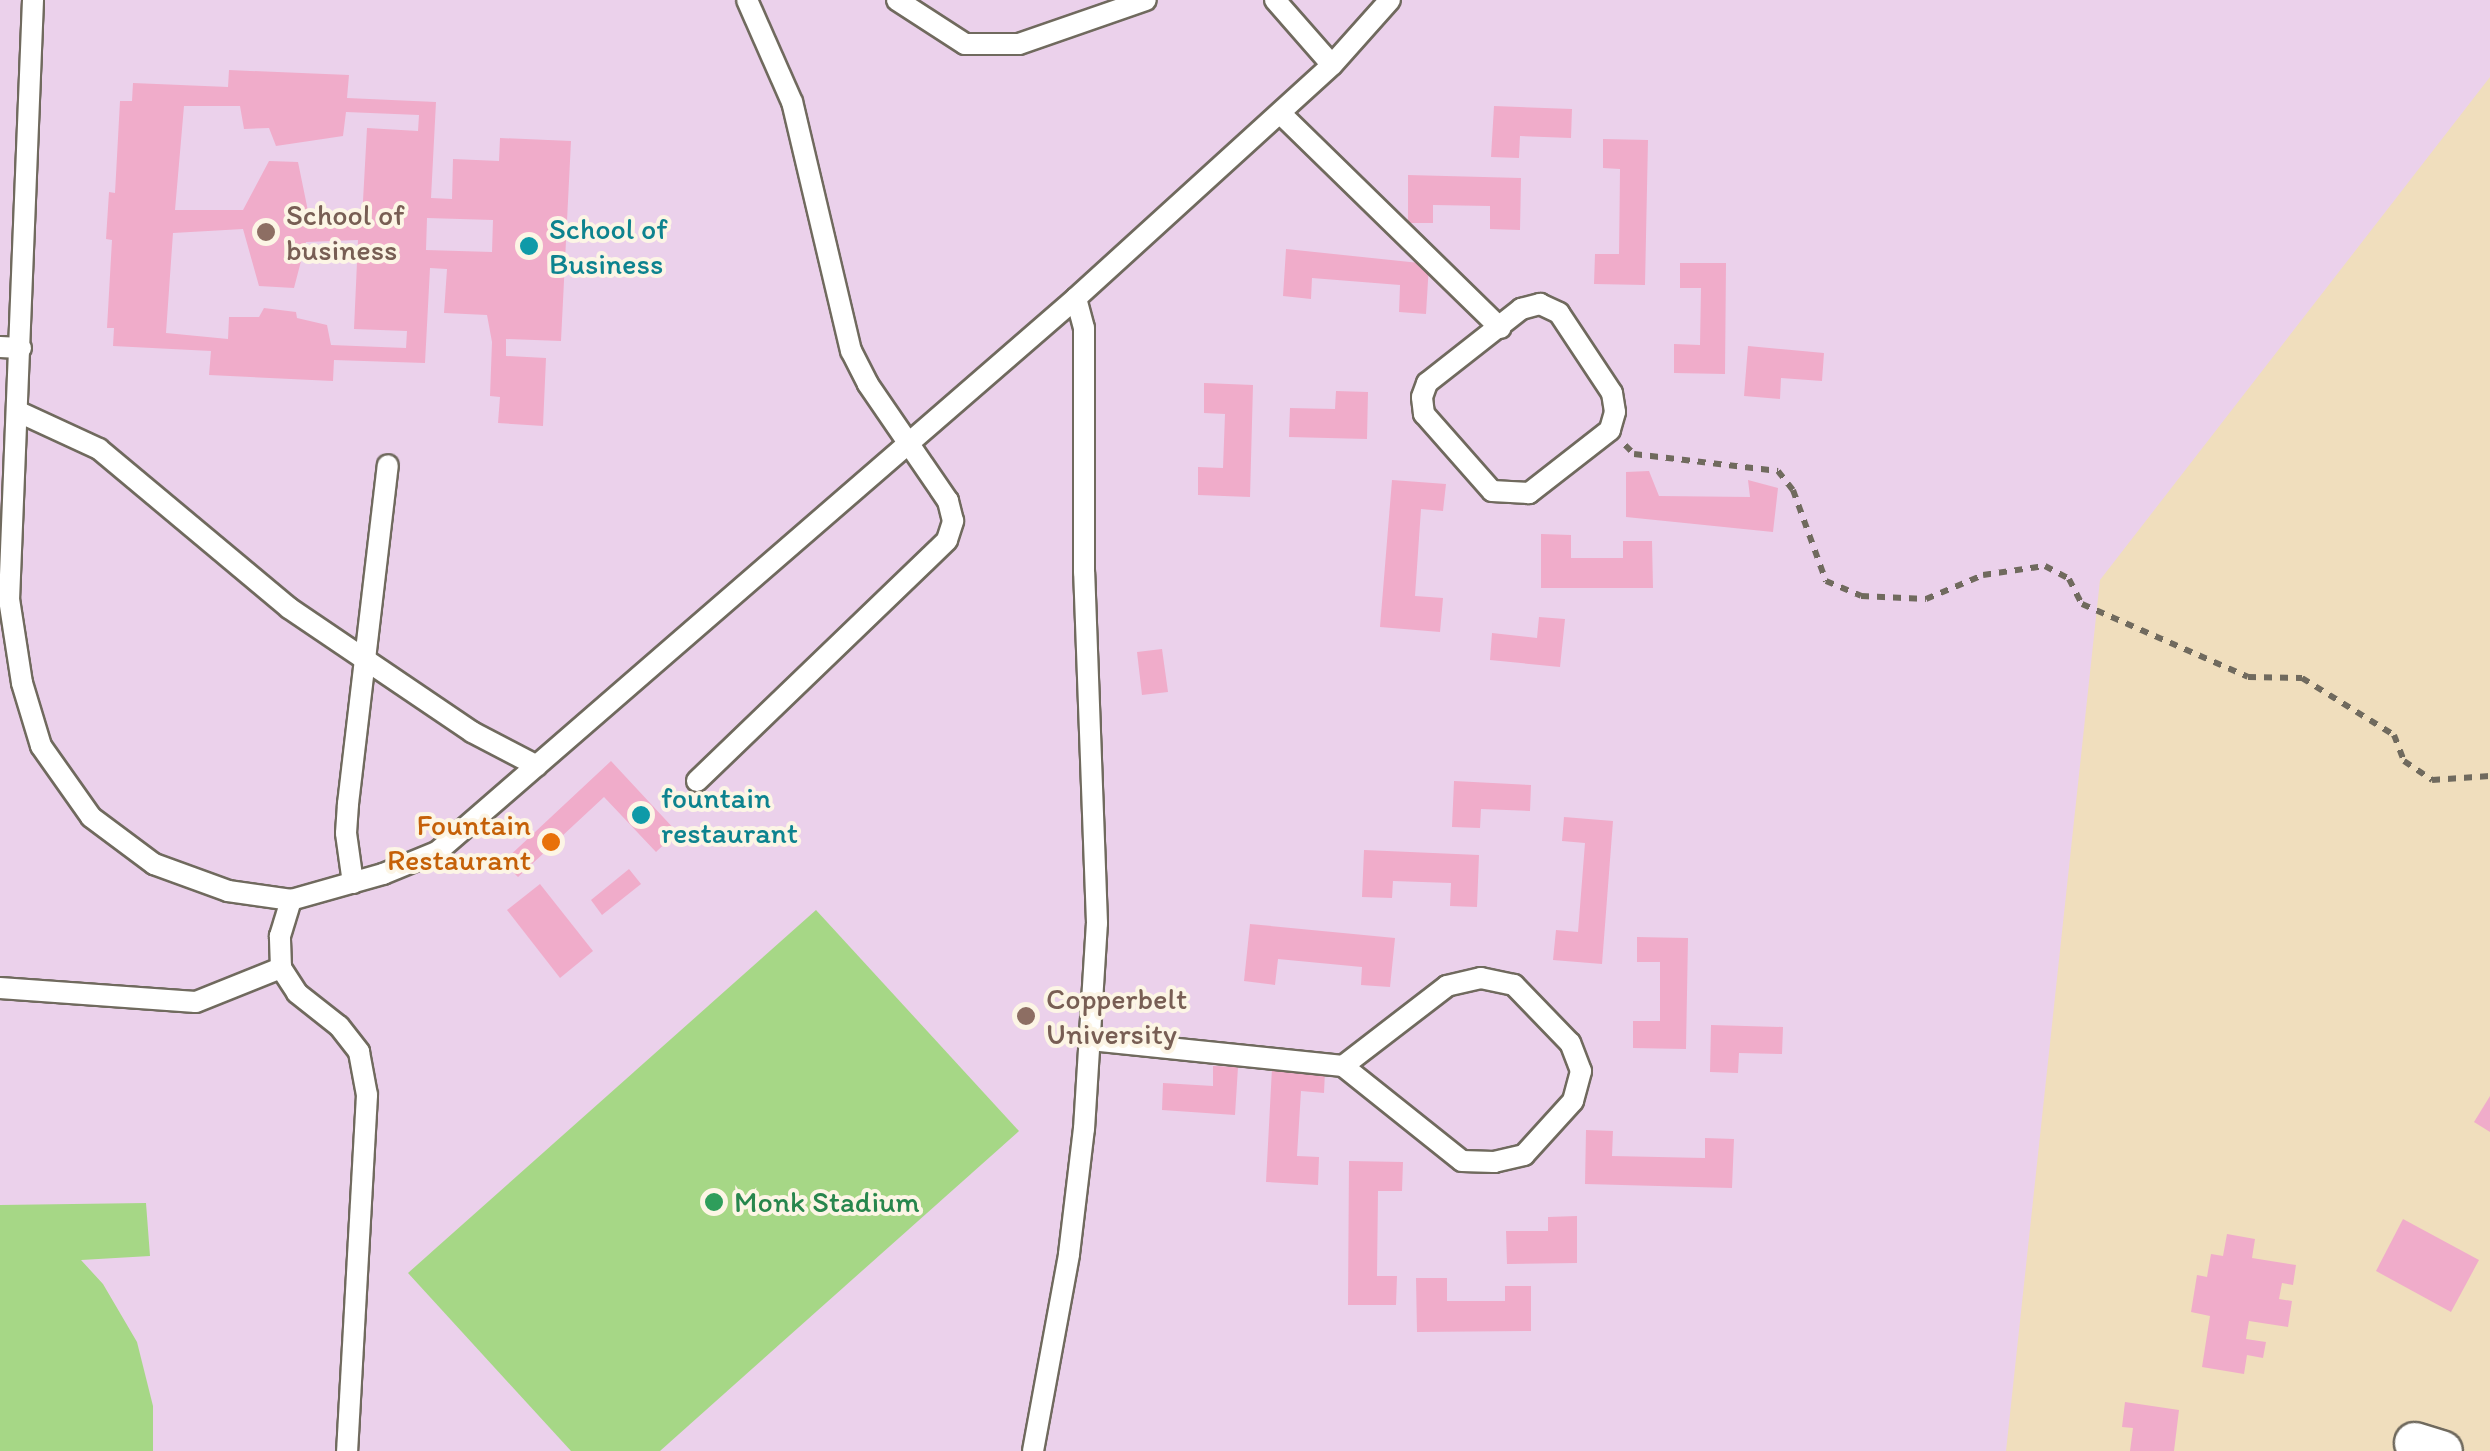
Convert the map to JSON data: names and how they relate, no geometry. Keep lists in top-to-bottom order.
{
  "places": [
    "School of business",
    "School of Business",
    "fountain restaurant",
    "Fountain Restaurant",
    "Copperbelt University",
    "Monk Stadium"
  ]
}
